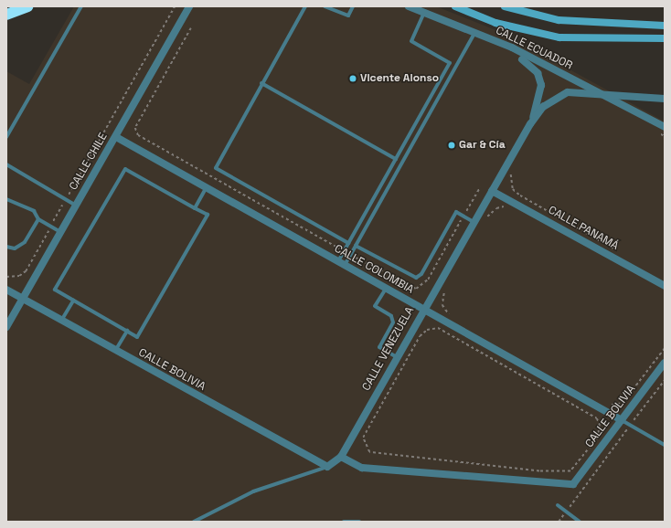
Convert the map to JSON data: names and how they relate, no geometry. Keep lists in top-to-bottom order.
{
  "streets": {
    "street": [
      "CALLE ECUADOR",
      "CALLE CHILE",
      "CALLE PANAMÁ",
      "CALLE COLOMBIA",
      "CALLE VENEZUELA",
      "CALLE BOLIVIA"
    ]
  },
  "crossings": [
    ["CALLE CHILE", "CALLE COLOMBIA"],
    ["CALLE CHILE", "CALLE BOLIVIA"],
    ["CALLE PANAMÁ", "CALLE VENEZUELA"],
    ["CALLE COLOMBIA", "CALLE VENEZUELA"],
    ["CALLE COLOMBIA", "CALLE BOLIVIA"],
    ["CALLE VENEZUELA", "CALLE BOLIVIA"]
  ],
  "places": ["Vicente Alonso", "Gar & Cía"]
}
